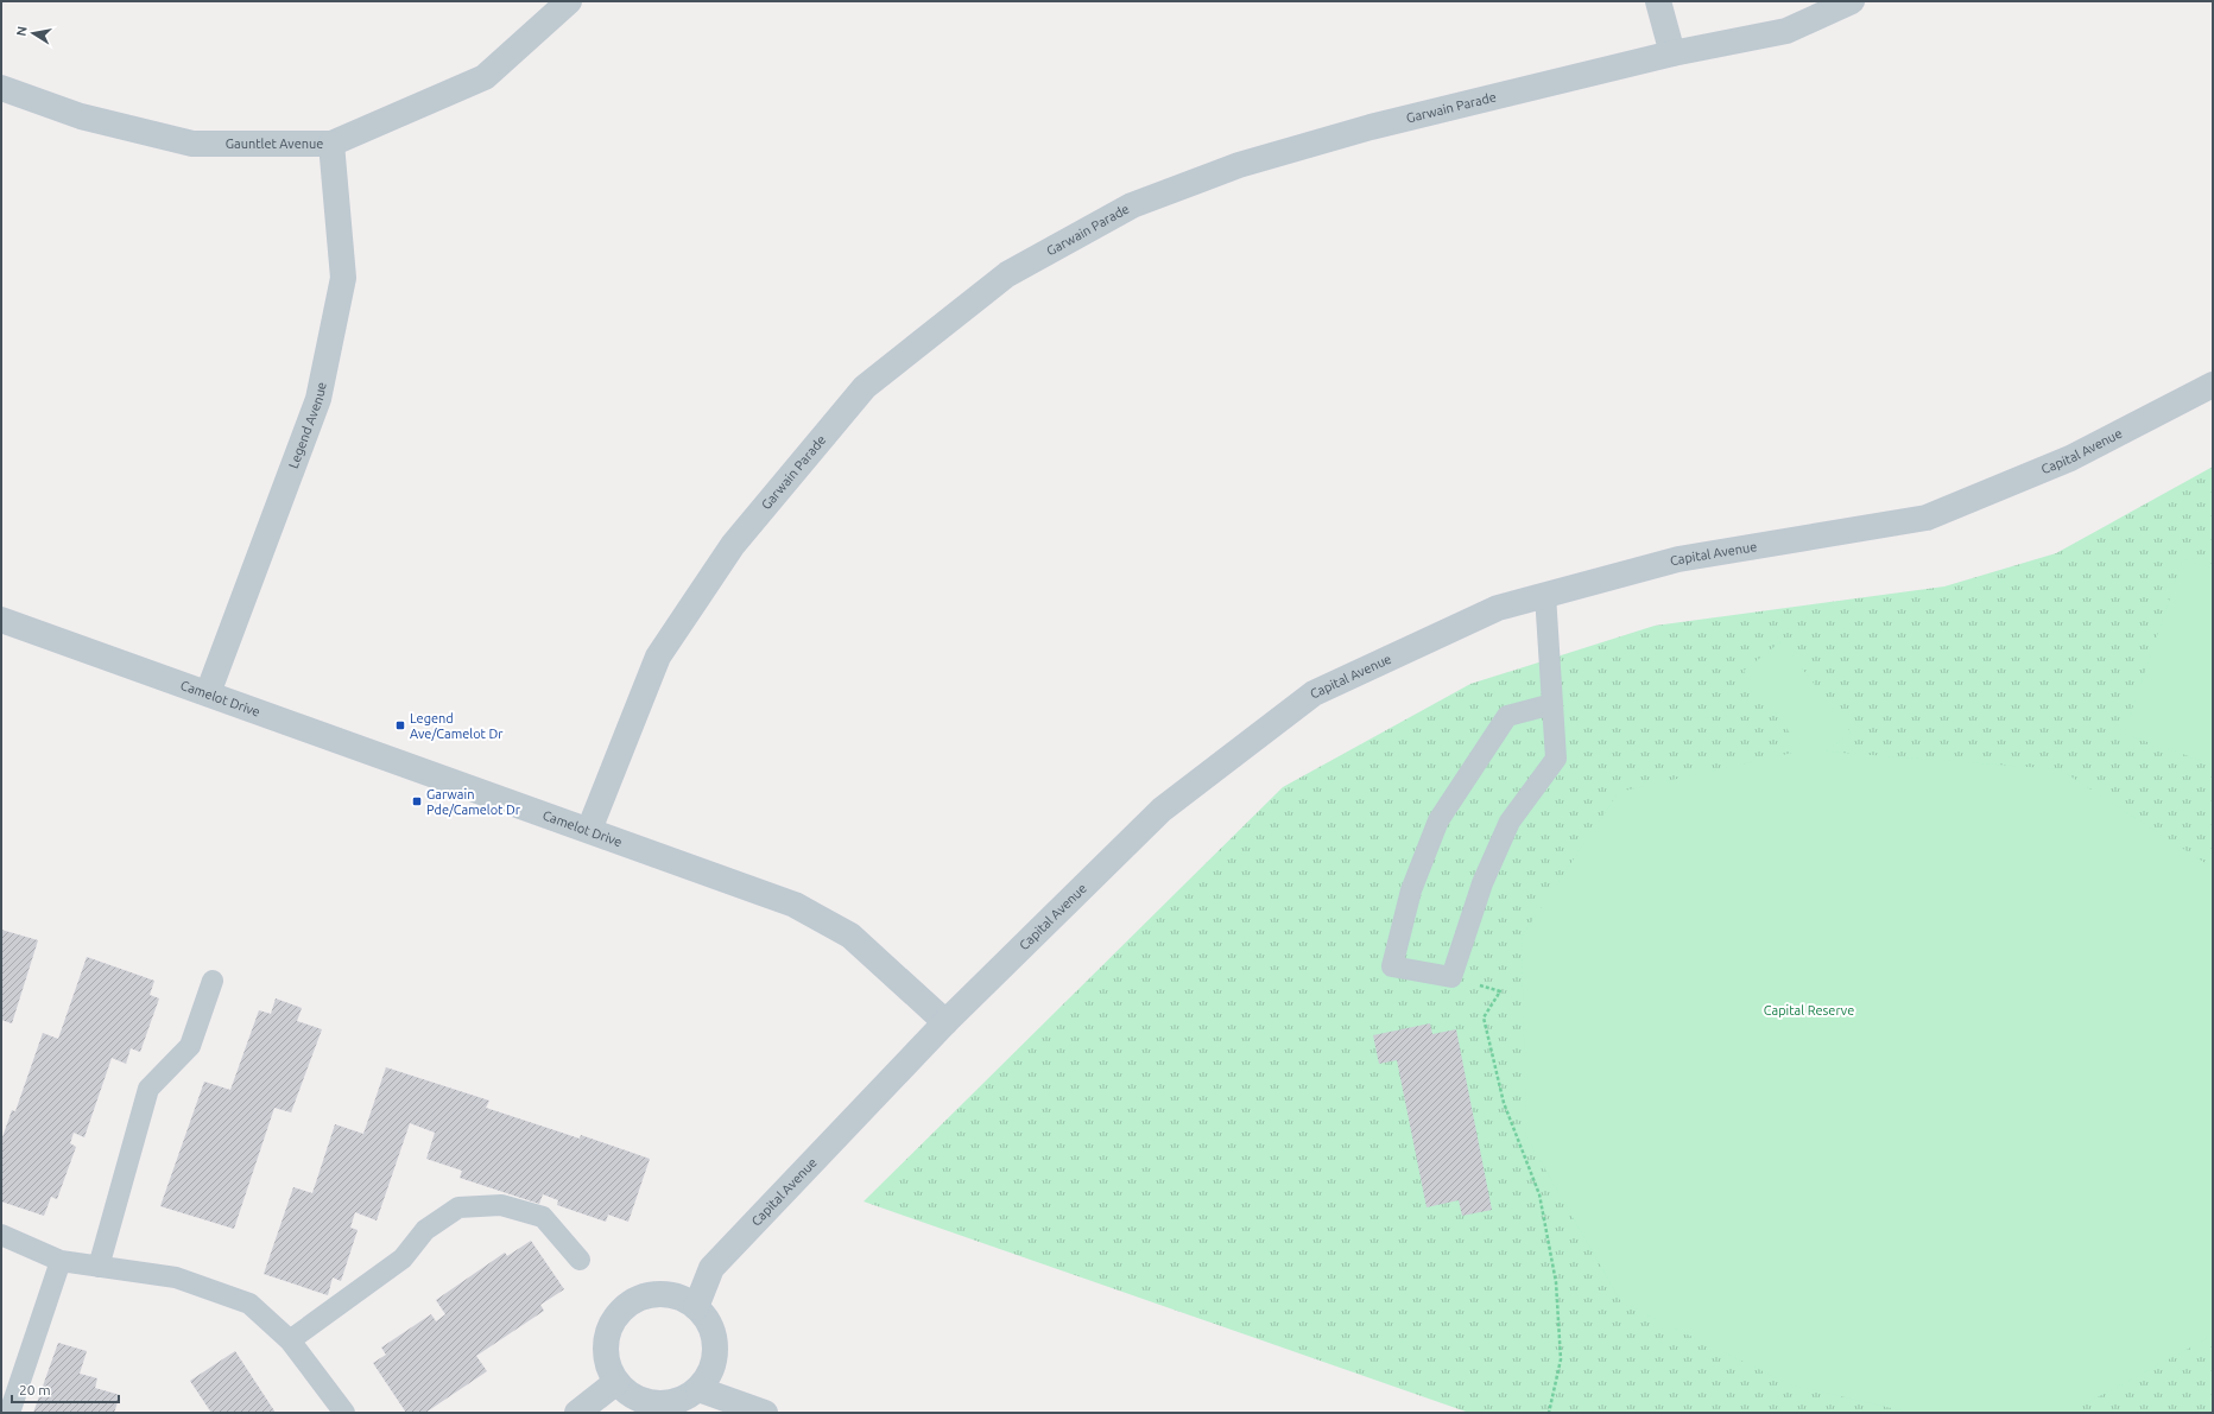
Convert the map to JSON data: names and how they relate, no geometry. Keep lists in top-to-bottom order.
{
  "streets": {
    "street": [
      "Garwain Parade",
      "Gauntlet Avenue",
      "Legend Avenue",
      "Capital Avenue",
      "Camelot Drive"
    ]
  },
  "crossings": [
    ["Garwain Parade", "Camelot Drive"],
    ["Gauntlet Avenue", "Legend Avenue"],
    ["Legend Avenue", "Camelot Drive"],
    ["Capital Avenue", "Camelot Drive"]
  ],
  "parks": ["Capital Reserve"],
  "places": {
    "transit": ["Legend Ave/Camelot Dr", "Garwain Pde/Camelot Dr"]
  },
  "scale_bar": "20 m",
  "north": "left"
}
